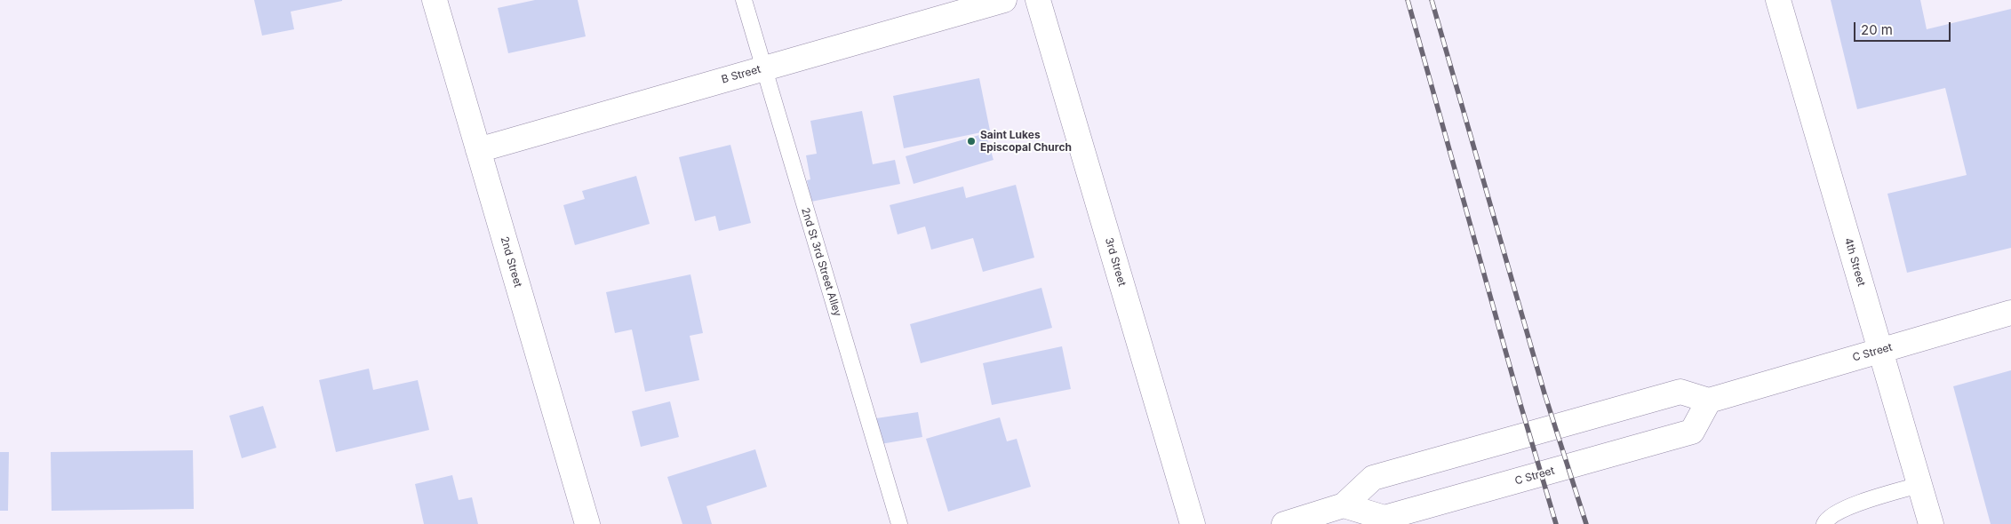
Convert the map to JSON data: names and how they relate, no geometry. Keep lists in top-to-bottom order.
{
  "streets": {
    "street": [
      "B Street",
      "2nd Street",
      "3rd Street",
      "4th Street",
      "C Street"
    ],
    "lane": ["2nd St 3rd Street Alley"]
  },
  "crossings": [
    ["B Street", "2nd Street"],
    ["B Street", "2nd St 3rd Street Alley"],
    ["4th Street", "C Street"]
  ],
  "places": ["Saint Lukes Episcopal Church"],
  "scale_bar": "20 m"
}
